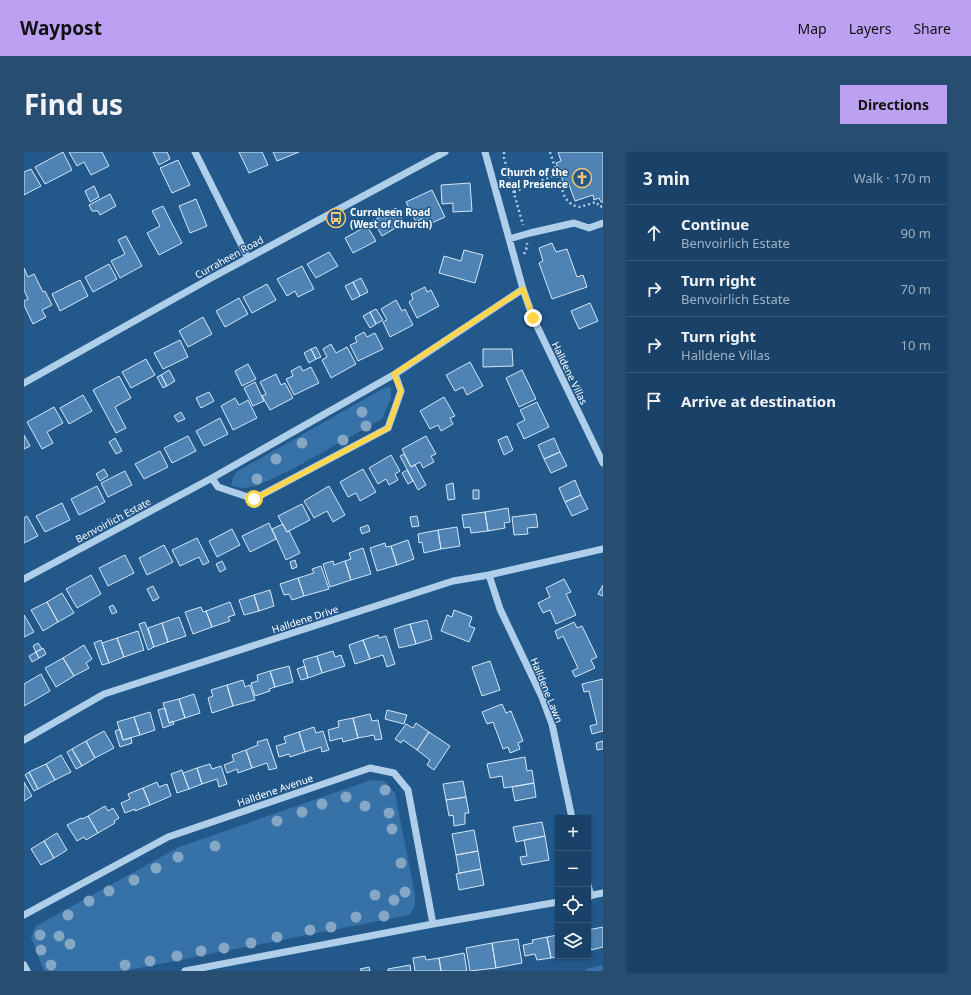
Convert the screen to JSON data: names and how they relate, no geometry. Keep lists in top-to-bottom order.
{
  "streets": {
    "street": [
      "Curraheen Road",
      "Halldene Villas",
      "Benvoirlich Estate",
      "Halldene Drive",
      "Halldene Lawn",
      "Halldene Avenue"
    ]
  },
  "crossings": [
    ["Halldene Villas", "Benvoirlich Estate"],
    ["Halldene Drive", "Halldene Lawn"]
  ],
  "places": {
    "church": ["Church of the Real Presence"],
    "bus stop": ["Curraheen Road (West of Church)"]
  },
  "page": {
    "header": "Waypost",
    "nav": ["Map", "Layers", "Share"],
    "title": "Find us",
    "buttons": "Directions",
    "heading": ["3 min", "Walk · 170 m"],
    "list": [
      ["Continue", "Benvoirlich Estate", "90 m"],
      ["Turn right", "Benvoirlich Estate", "70 m"],
      ["Turn right", "Halldene Villas", "10 m"],
      "Arrive at destination"
    ],
    "map_buttons": ["+", "−"]
  }
}
